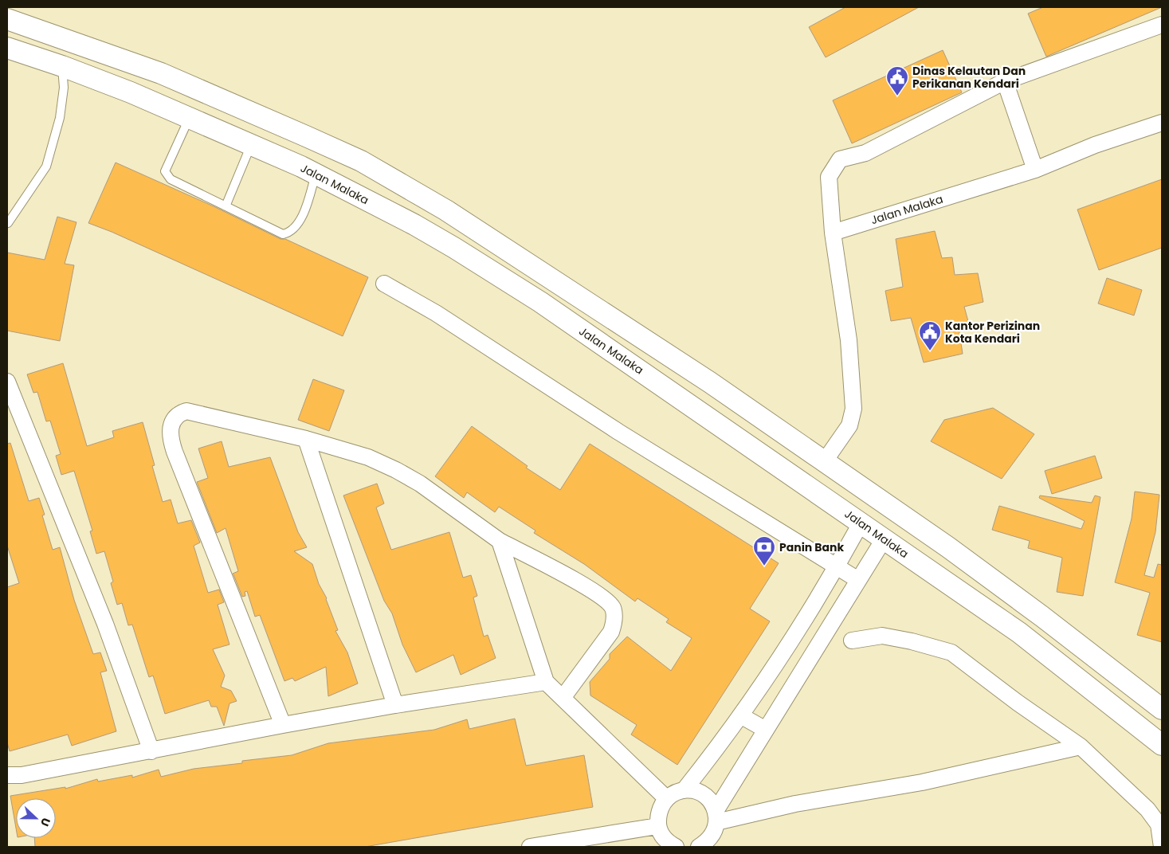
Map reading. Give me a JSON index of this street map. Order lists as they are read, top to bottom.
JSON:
{
  "streets": {
    "street": ["Jalan Malaka"]
  },
  "places": {
    "public building": ["Dinas Kelautan Dan Perikanan Kendari", "Kantor Perizinan Kota Kendari"],
    "bank": ["Panin Bank"]
  },
  "north": "right"
}
